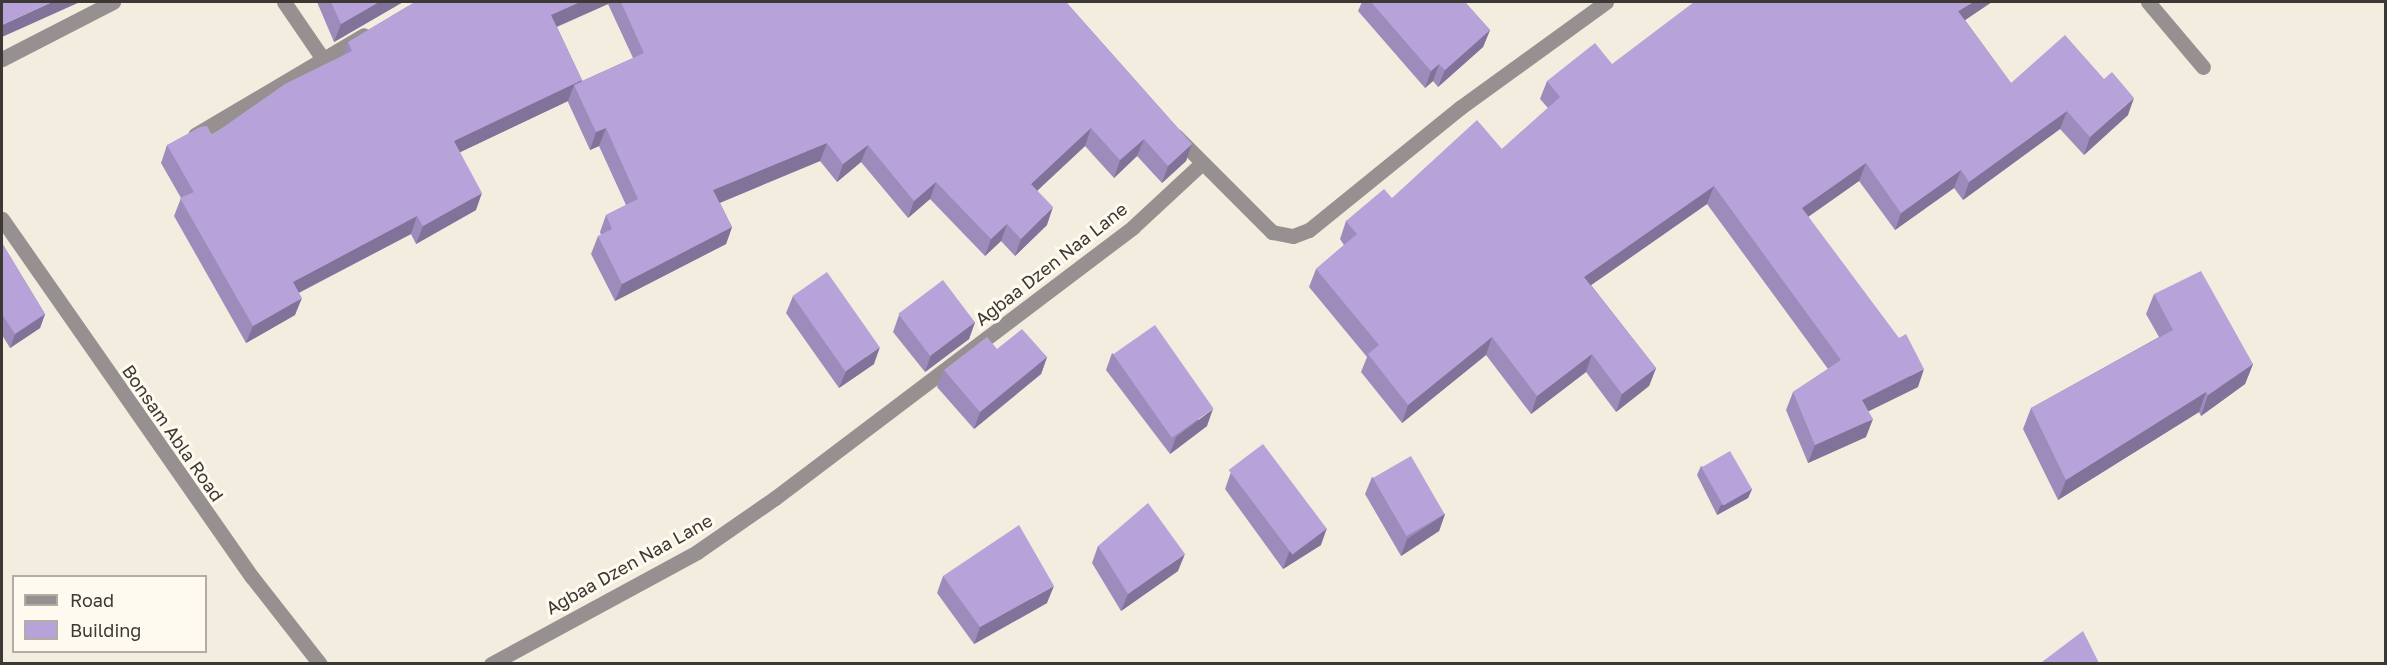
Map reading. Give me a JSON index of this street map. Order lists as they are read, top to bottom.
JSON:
{
  "streets": {
    "street": ["Agbaa Dzen Naa Lane", "Bonsam Abla Road"]
  },
  "legend": ["Road", "Building"]
}
